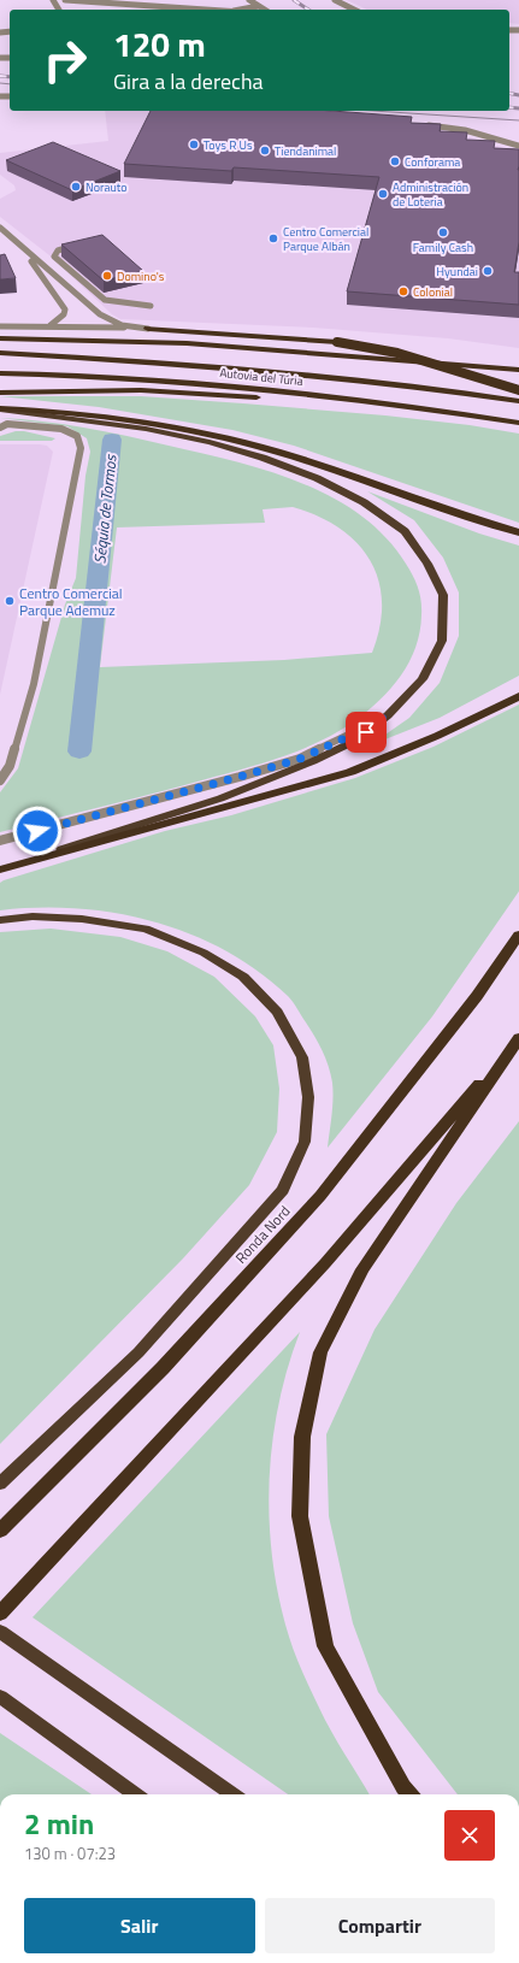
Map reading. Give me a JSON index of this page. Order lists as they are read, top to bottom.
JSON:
{
  "streets": {
    "highway": ["Autovia del Túria", "Ronda Nord"]
  },
  "water": ["Séquia de Tormos"],
  "places": [
    "Toys R Us",
    "Tiendanimal",
    "Conforama",
    "Norauto",
    "Administración de Loteria",
    "Family Cash",
    "Centro Comercial Parque Albán",
    "Hyundai",
    "Domino's",
    "Colonial",
    "Centro Comercial Parque Ademuz"
  ],
  "page": {
    "turn": ["120 m", "Gira a la derecha"],
    "heading": ["2 min", "130 m · 07:23"],
    "buttons": ["Salir", "Compartir"]
  }
}
